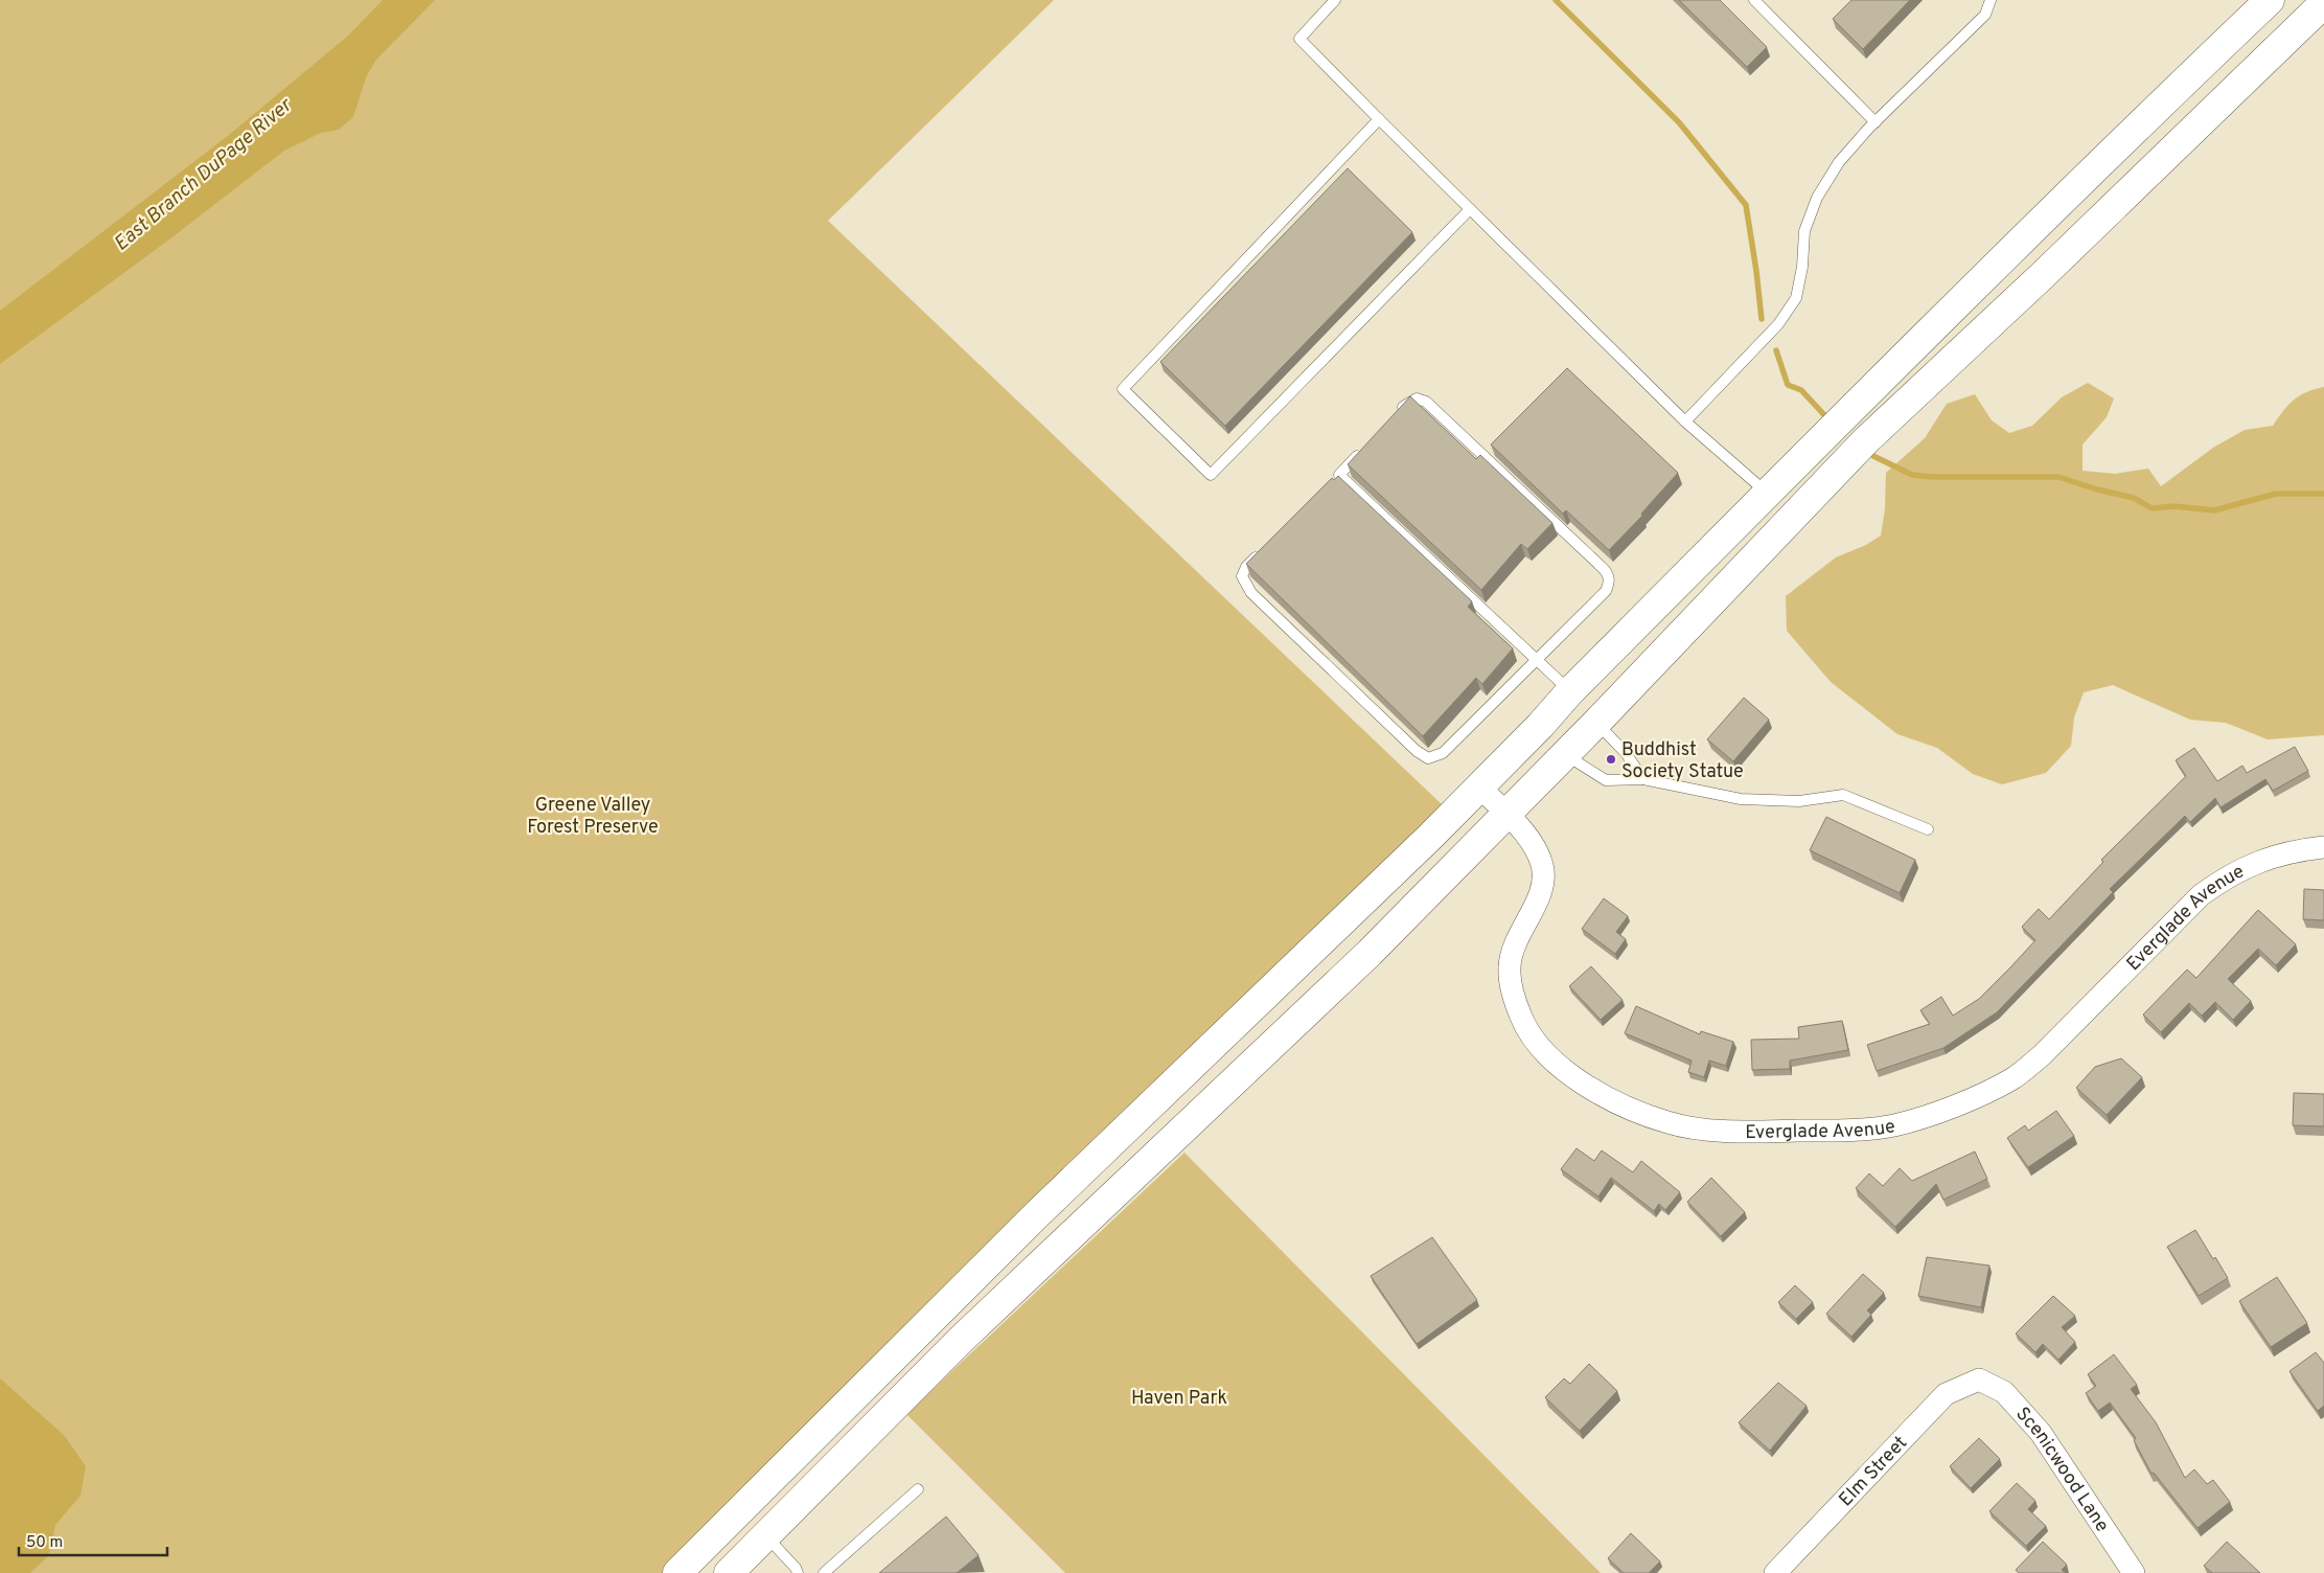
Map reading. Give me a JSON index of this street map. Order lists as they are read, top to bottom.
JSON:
{
  "streets": {
    "street": ["Everglade Avenue", "Scenicwood Lane", "Elm Street"]
  },
  "crossings": [
    ["Scenicwood Lane", "Elm Street"]
  ],
  "water": ["East Branch DuPage River"],
  "parks": ["Greene Valley Forest Preserve", "Haven Park"],
  "places": ["Buddhist Society Statue"],
  "scale_bar": "50 m"
}
